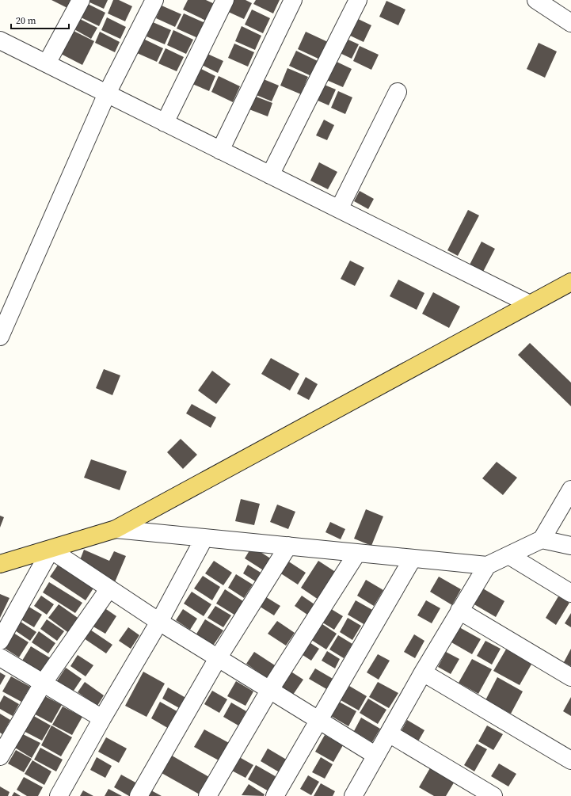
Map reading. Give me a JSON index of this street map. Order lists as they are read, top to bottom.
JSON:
{
  "scale_bar": "20 m"
}
